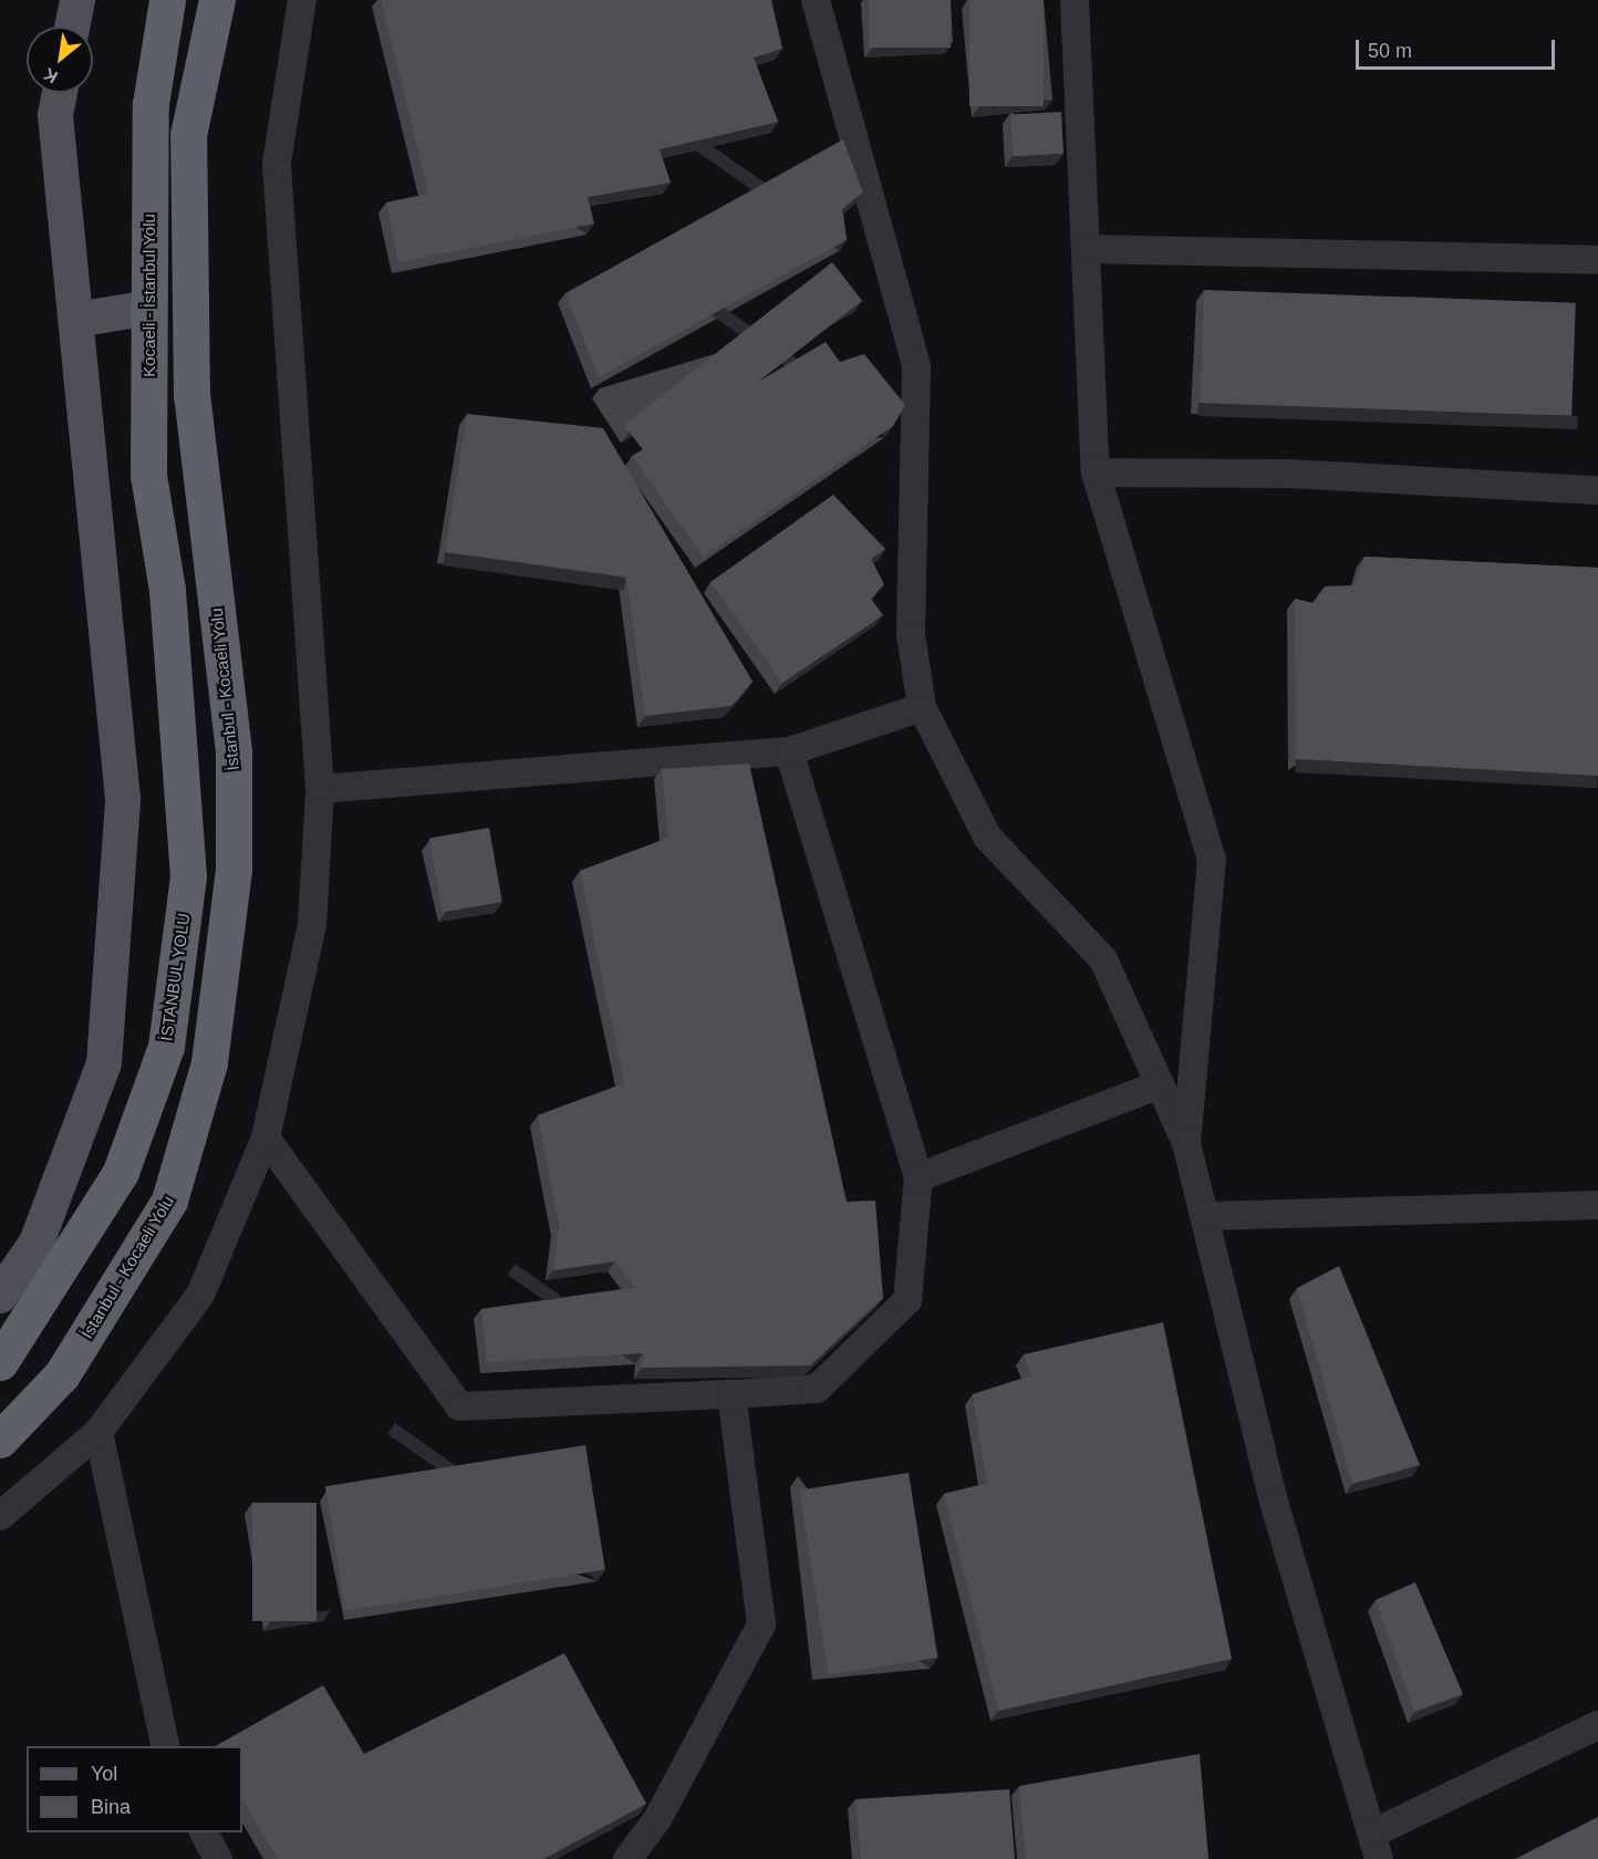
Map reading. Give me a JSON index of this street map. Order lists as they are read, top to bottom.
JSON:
{
  "streets": {
    "highway": ["Kocaeli - İstanbul Yolu", "İstanbul - Kocaeli Yolu", "İSTANBUL YOLU"]
  },
  "crossings": [
    ["Kocaeli - İstanbul Yolu", "İSTANBUL YOLU"]
  ],
  "legend": ["Yol", "Bina"],
  "scale_bar": "50 m",
  "north": "bottom left"
}
